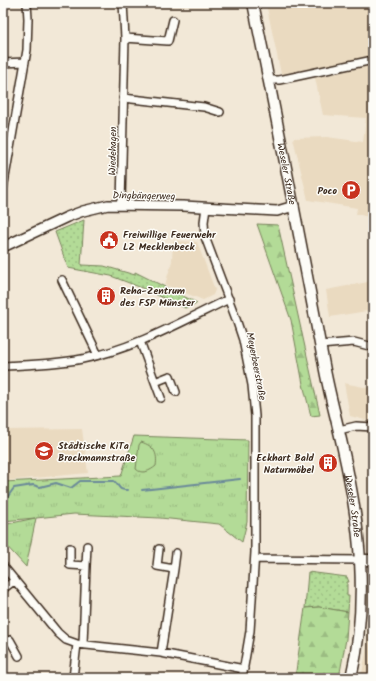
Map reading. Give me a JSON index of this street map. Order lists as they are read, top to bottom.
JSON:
{
  "streets": {
    "main road": ["Weseler Straße"],
    "street": ["Wiedehagen", "Dingbängerweg", "Meyerbeerstraße"]
  },
  "crossings": [
    ["Wiedehagen", "Dingbängerweg"],
    ["Weseler Straße", "Dingbängerweg"],
    ["Dingbängerweg", "Meyerbeerstraße"]
  ],
  "places": {
    "parking": ["Poco"],
    "public building": ["Freiwillige Feuerwehr LZ Mecklenbeck"],
    "building": ["Reha-Zentrum des FSP Münster", "Eckhart Bald Naturmöbel"],
    "school or university": ["Städtische KiTa Brockmannstraße"]
  }
}
